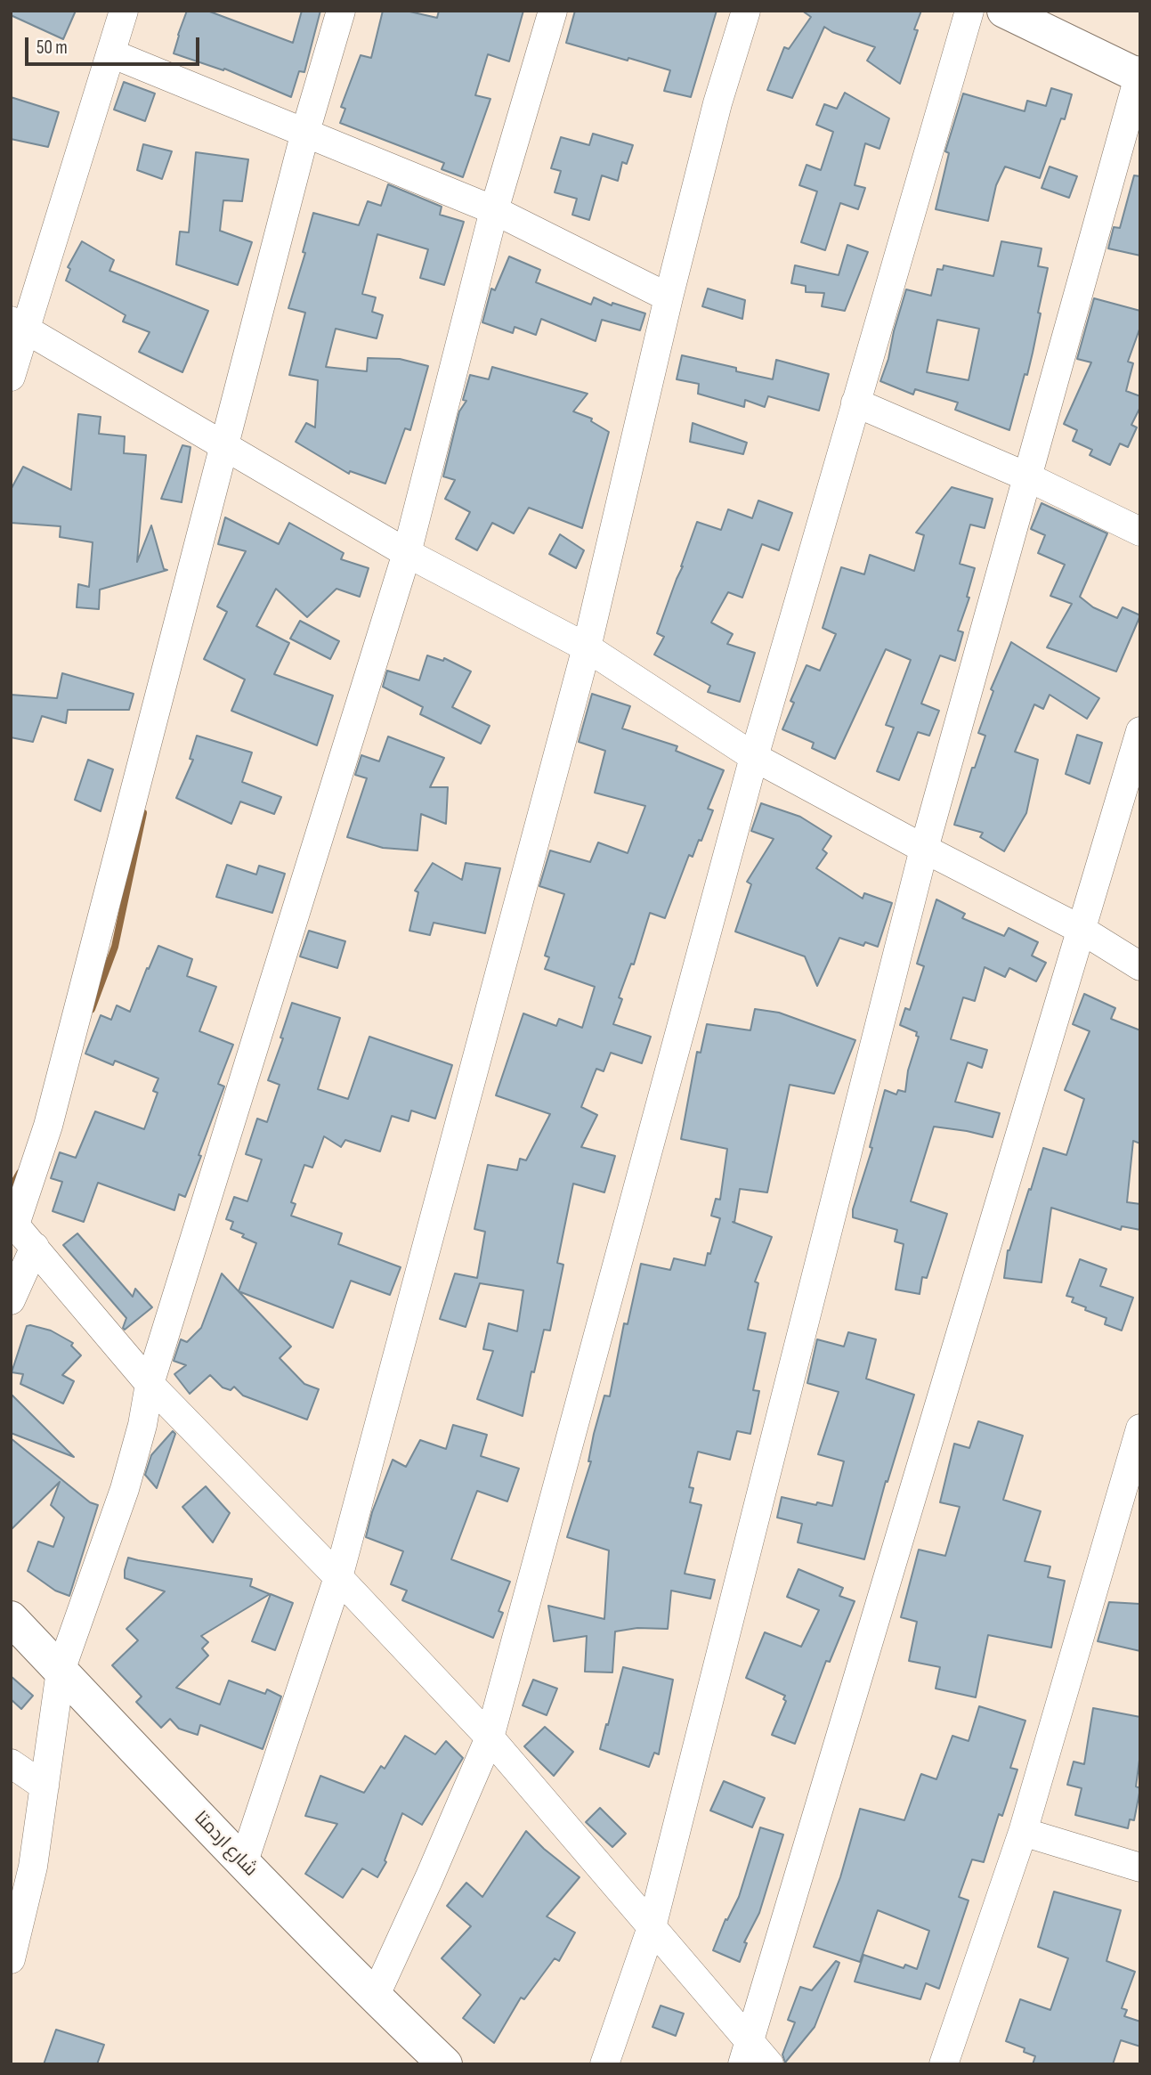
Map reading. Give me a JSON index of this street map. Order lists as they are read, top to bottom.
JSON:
{
  "streets": {
    "main road": ["شارع اردمتا"]
  },
  "scale_bar": "50 m"
}
